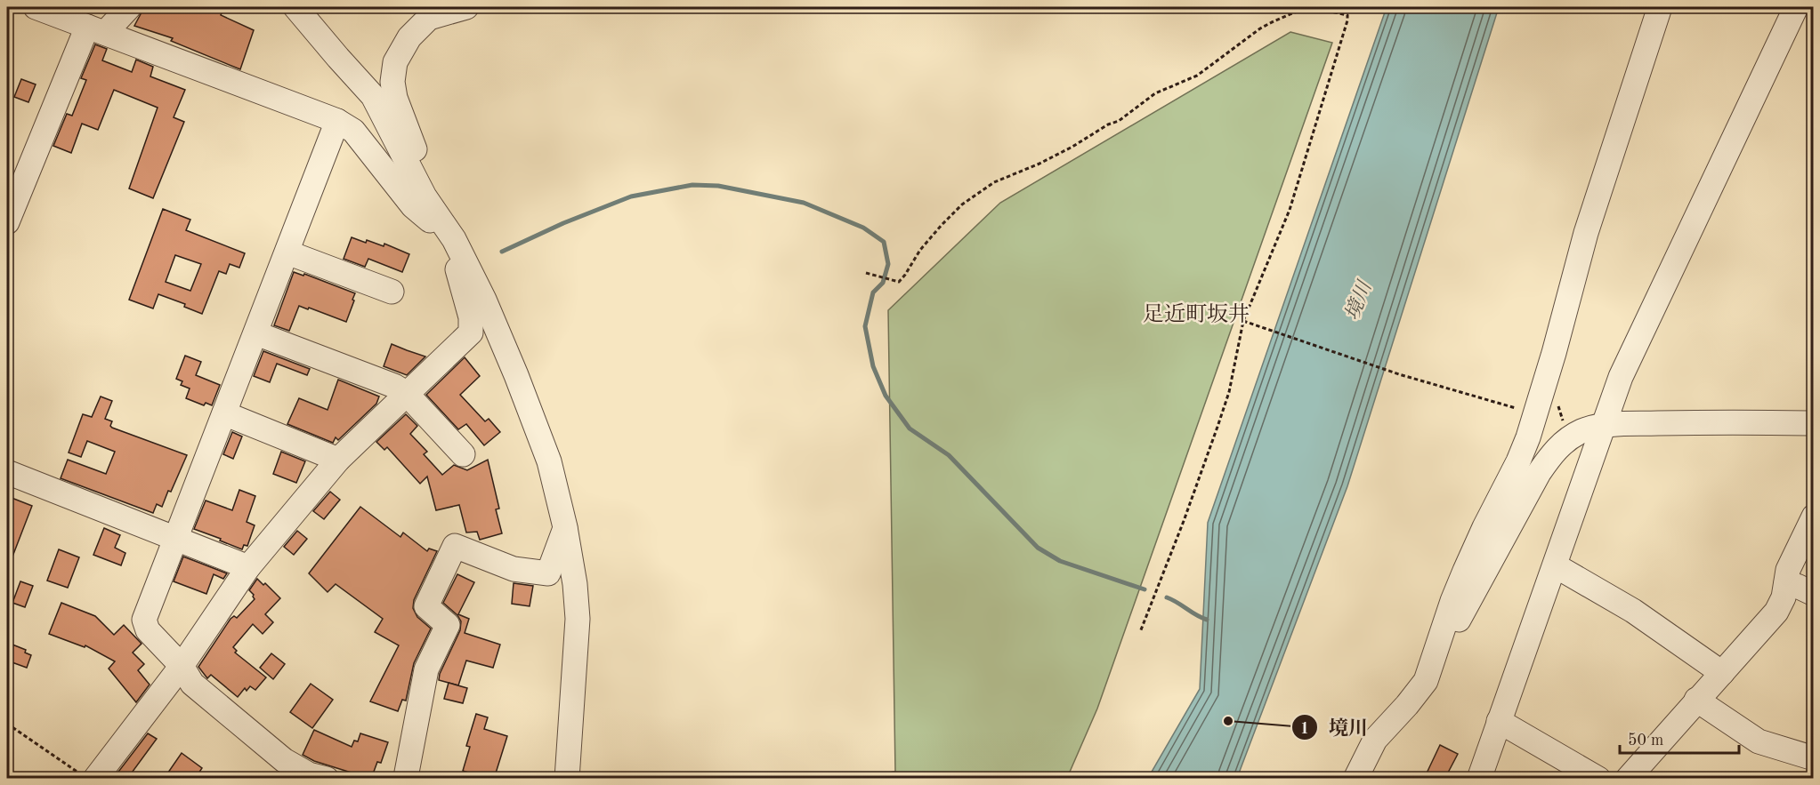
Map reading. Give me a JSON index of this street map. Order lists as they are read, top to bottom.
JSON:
{
  "districts": ["足近町坂井"],
  "water": ["境川"],
  "places": ["境川"],
  "scale_bar": "50 m"
}
